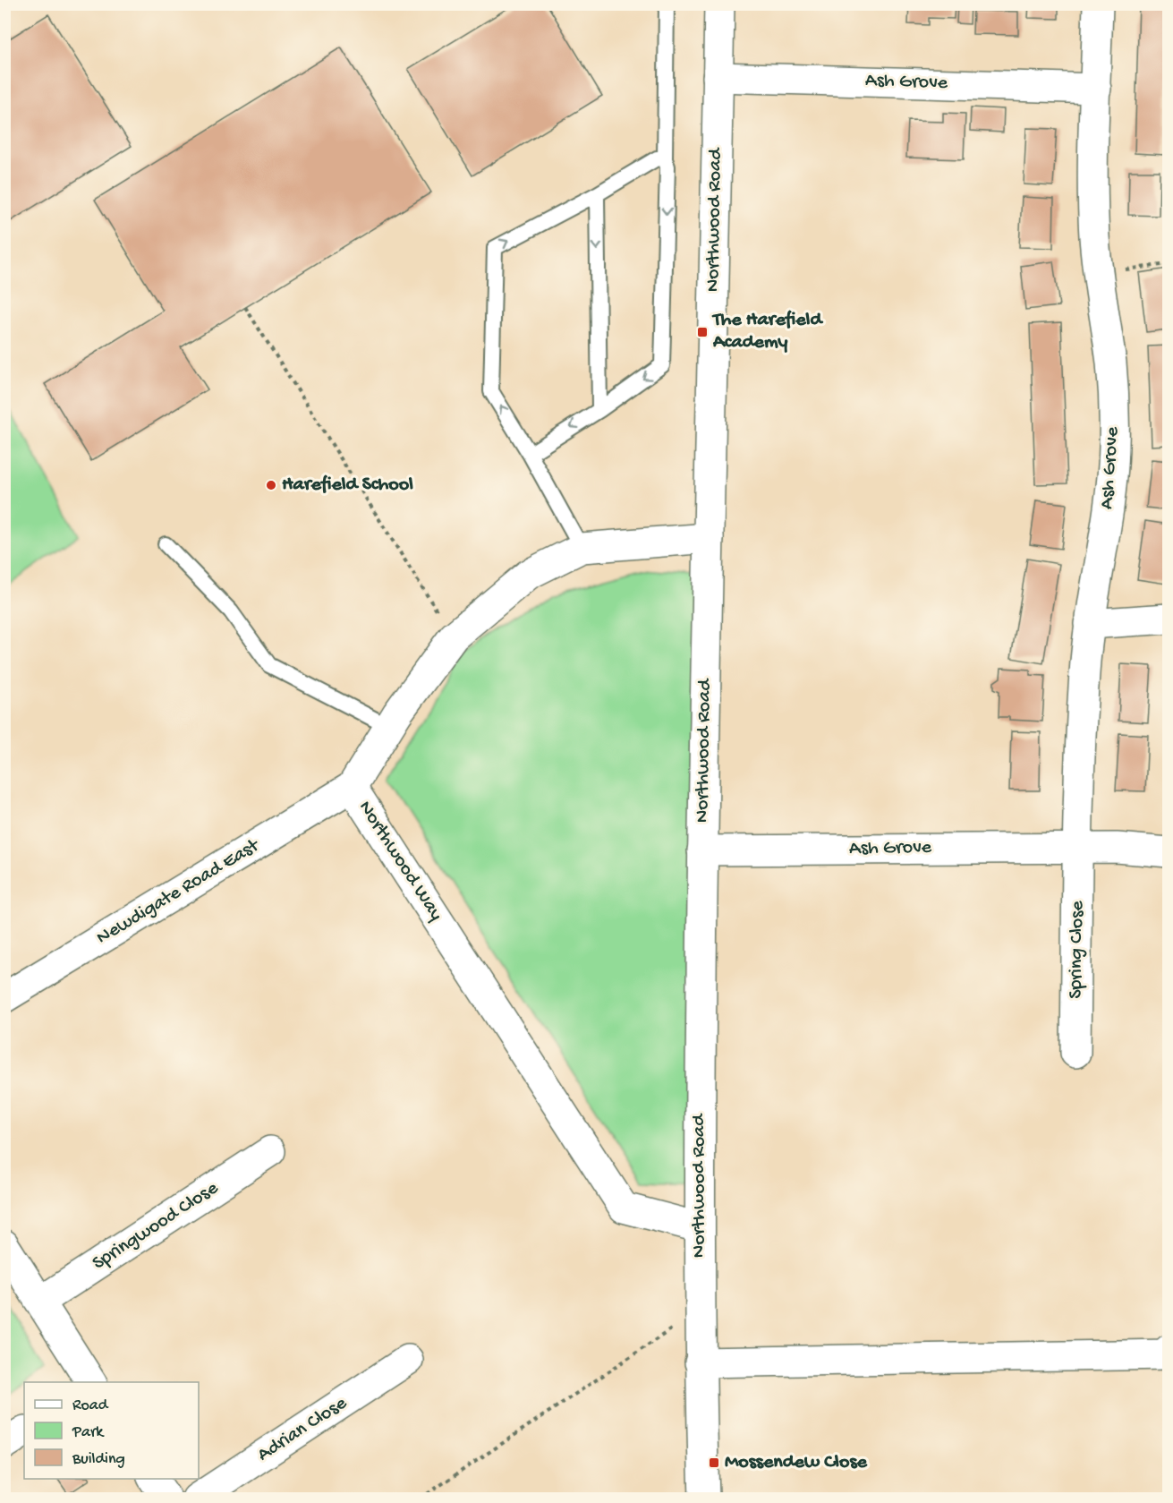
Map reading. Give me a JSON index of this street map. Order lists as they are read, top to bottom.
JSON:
{
  "streets": {
    "street": [
      "Ash Grove",
      "Northwood Road",
      "Northwood Way",
      "Newdigate Road East",
      "Spring Close",
      "Springwood Close",
      "Adrian Close"
    ]
  },
  "crossings": [
    ["Ash Grove", "Northwood Road"],
    ["Ash Grove", "Spring Close"],
    ["Northwood Road", "Northwood Way"],
    ["Northwood Way", "Newdigate Road East"]
  ],
  "places": {
    "transit": ["The Harefield Academy", "Mossendew Close"],
    "other": ["Harefield School"]
  },
  "legend": ["Road", "Park", "Building"]
}
